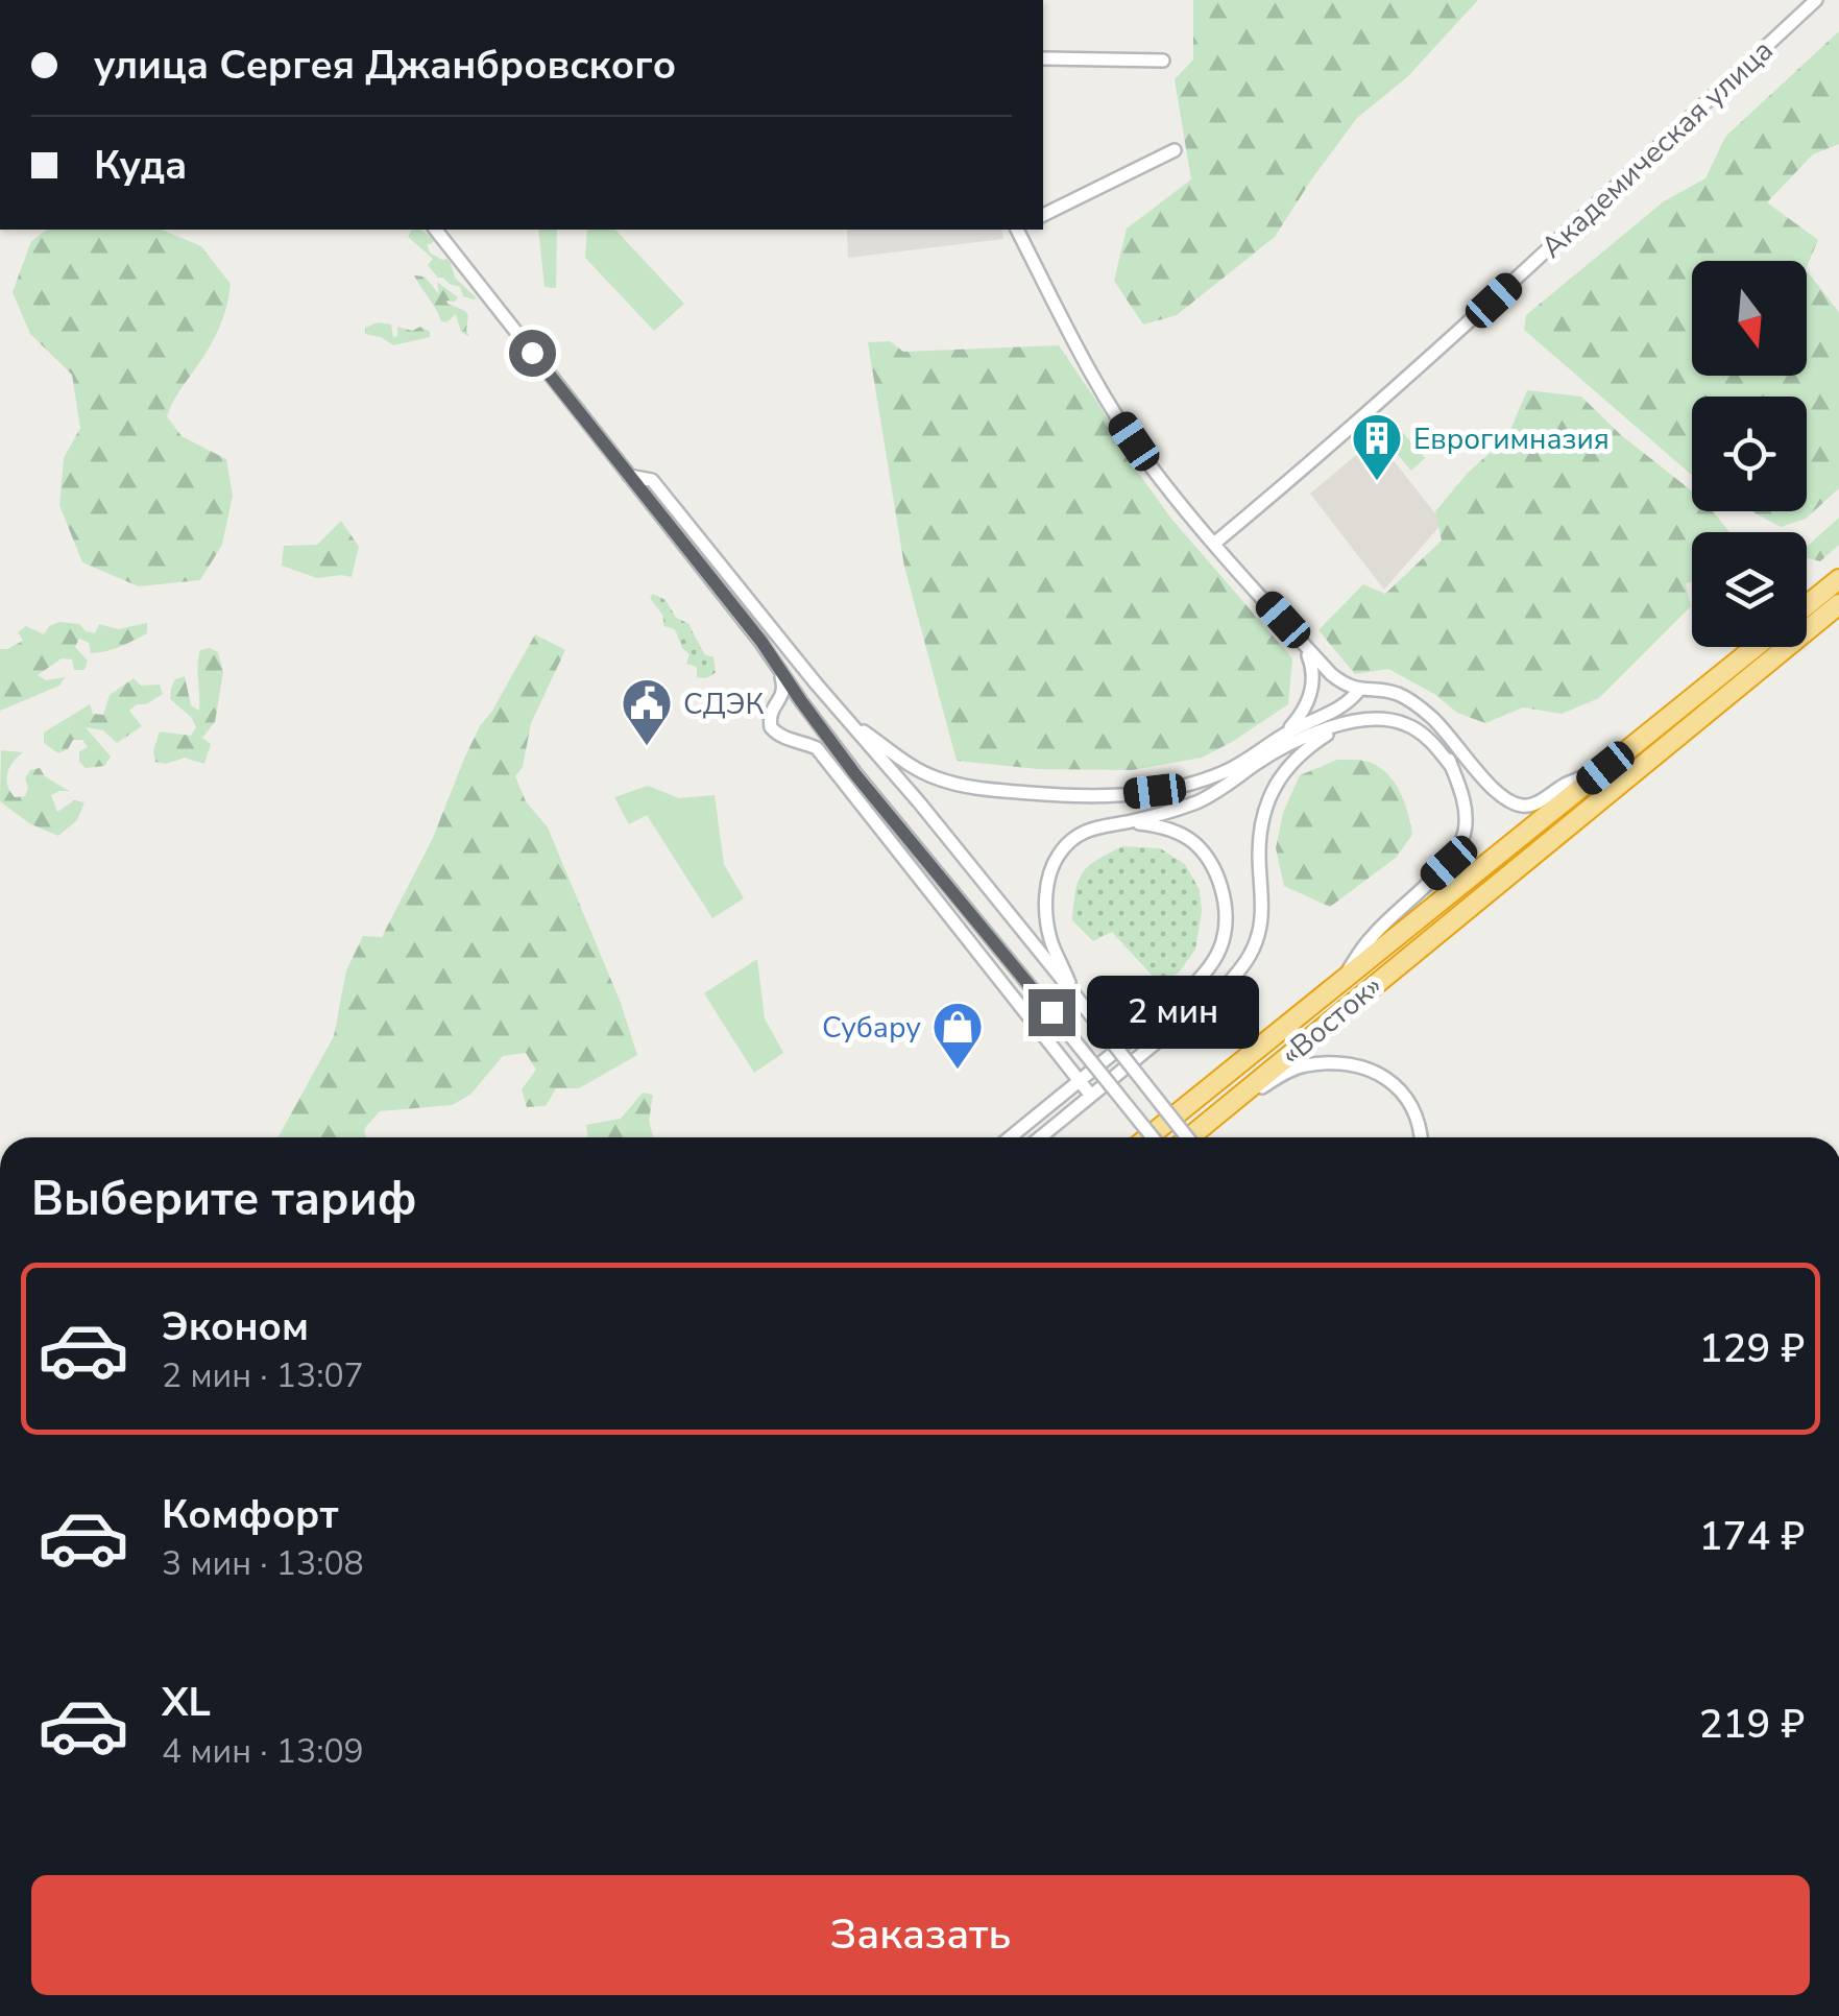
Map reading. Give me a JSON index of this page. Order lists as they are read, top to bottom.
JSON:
{
  "streets": {
    "highway": ["«Восток»"],
    "street": ["Академическая улица"]
  },
  "places": {
    "building": ["Еврогимназия"],
    "public building": ["СДЭК"],
    "shop": ["Субару"]
  },
  "north": "bottom",
  "page": {
    "banner": ["улица Сергея Джанбровского", "Куда"],
    "bubble": "2 мин",
    "heading": "Выберите тариф",
    "list": [
      {
        "name": "Эконом",
        "note": "2 мин · 13:07",
        "value": "129 ₽"
      },
      {
        "name": "Комфорт",
        "note": "3 мин · 13:08",
        "value": "174 ₽"
      },
      {
        "name": "XL",
        "note": "4 мин · 13:09",
        "value": "219 ₽"
      }
    ],
    "buttons": "Заказать"
  }
}
